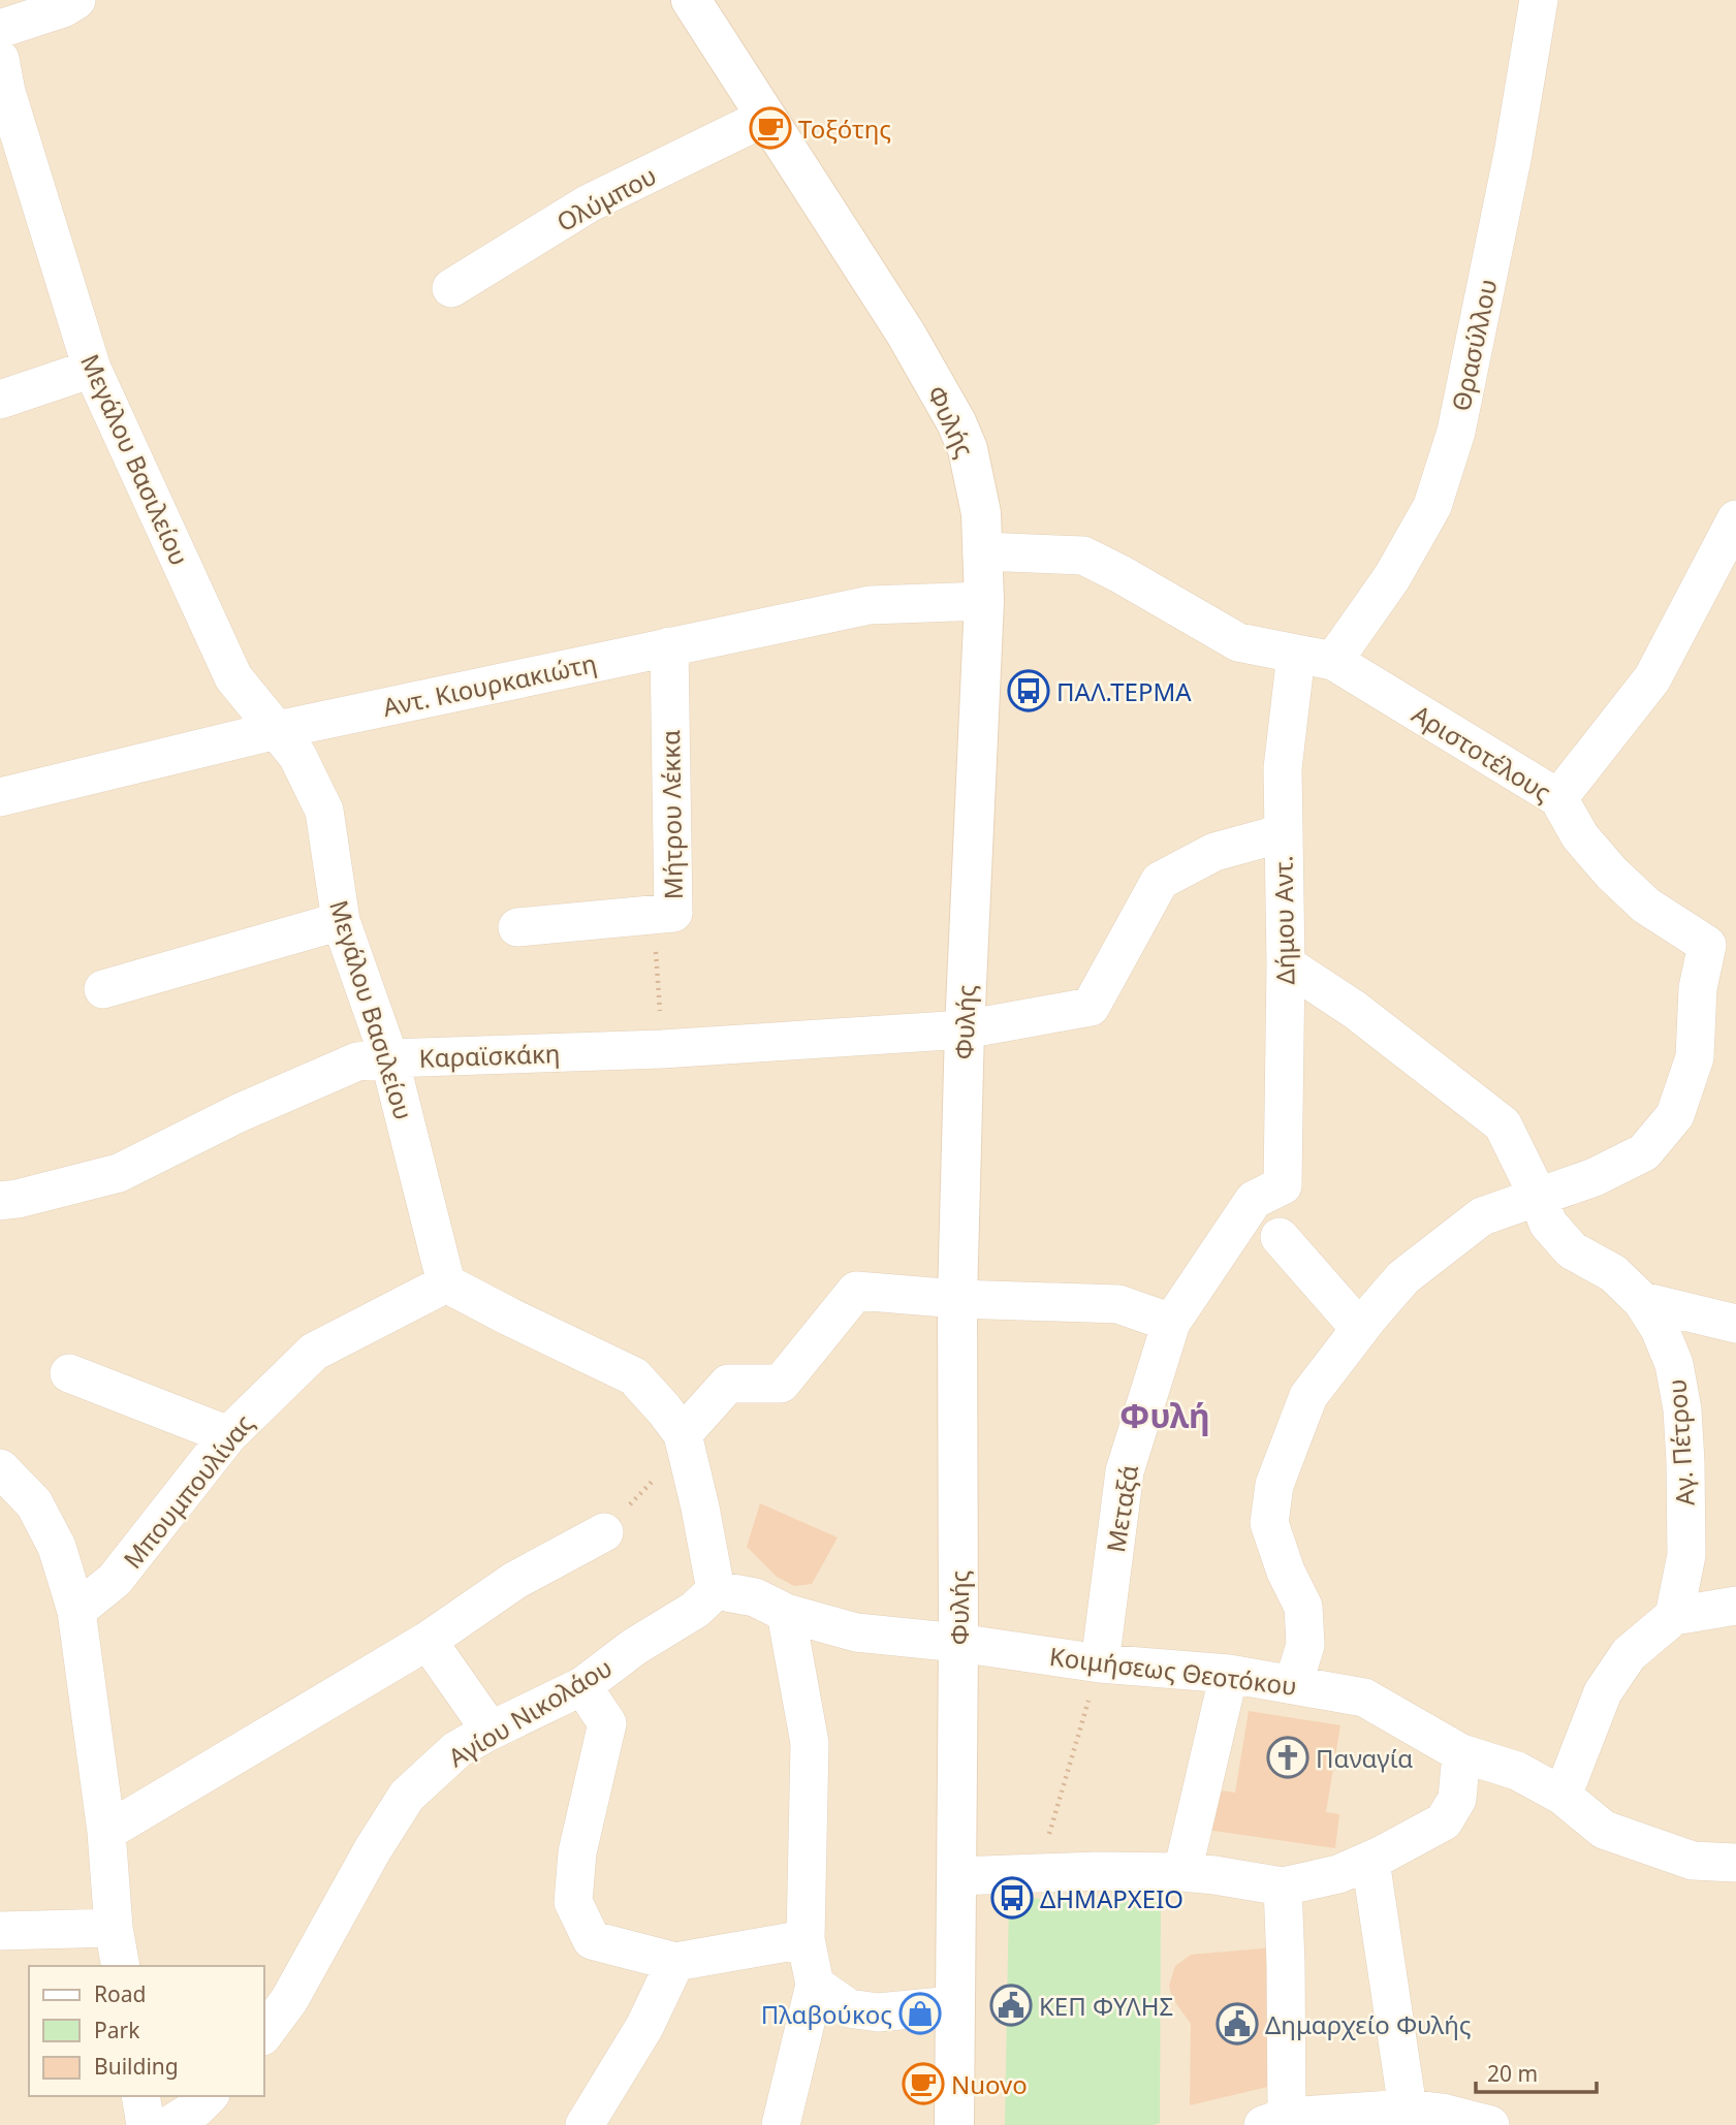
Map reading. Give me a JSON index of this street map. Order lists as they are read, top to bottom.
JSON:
{
  "streets": {
    "main road": ["Φυλής"],
    "street": [
      "Ολύμπου",
      "Θρασύλλου",
      "Μεγάλου Βασιλείου",
      "Αντ. Κιουρκακιώτη",
      "Αριστοτέλους",
      "Μήτρου Λέκκα",
      "Δήμου Αντ.",
      "Καραϊσκάκη",
      "Αγ. Πέτρου",
      "Μπουμπουλίνας",
      "Μεταξά",
      "Κοιμήσεως Θεοτόκου",
      "Αγίου Νικολάου"
    ]
  },
  "crossings": [
    ["Ολύμπου", "Φυλής"],
    ["Θρασύλλου", "Αριστοτέλους"],
    ["Φυλής", "Αντ. Κιουρκακιώτη"],
    ["Φυλής", "Αριστοτέλους"],
    ["Φυλής", "Καραϊσκάκη"],
    ["Φυλής", "Κοιμήσεως Θεοτόκου"],
    ["Μεγάλου Βασιλείου", "Αντ. Κιουρκακιώτη"],
    ["Μεγάλου Βασιλείου", "Καραϊσκάκη"],
    ["Μεγάλου Βασιλείου", "Μπουμπουλίνας"],
    ["Αντ. Κιουρκακιώτη", "Μήτρου Λέκκα"],
    ["Αριστοτέλους", "Δήμου Αντ."],
    ["Αριστοτέλους", "Αγ. Πέτρου"],
    ["Αριστοτέλους", "Κοιμήσεως Θεοτόκου"],
    ["Δήμου Αντ.", "Καραϊσκάκη"],
    ["Δήμου Αντ.", "Αγ. Πέτρου"],
    ["Δήμου Αντ.", "Μεταξά"],
    ["Μεταξά", "Κοιμήσεως Θεοτόκου"]
  ],
  "districts": ["Φυλή"],
  "places": {
    "cafe": ["Τοξότης", "Nuovo"],
    "bus stop": ["ΠΑΛ.ΤΕΡΜΑ", "ΔΗΜΑΡΧΕΙΟ"],
    "church": ["Παναγία"],
    "public building": ["ΚΕΠ ΦΥΛΗΣ", "Δημαρχείο Φυλής"],
    "shop": ["Πλαβούκος"]
  },
  "legend": ["Road", "Park", "Building"],
  "scale_bar": "20 m"
}
